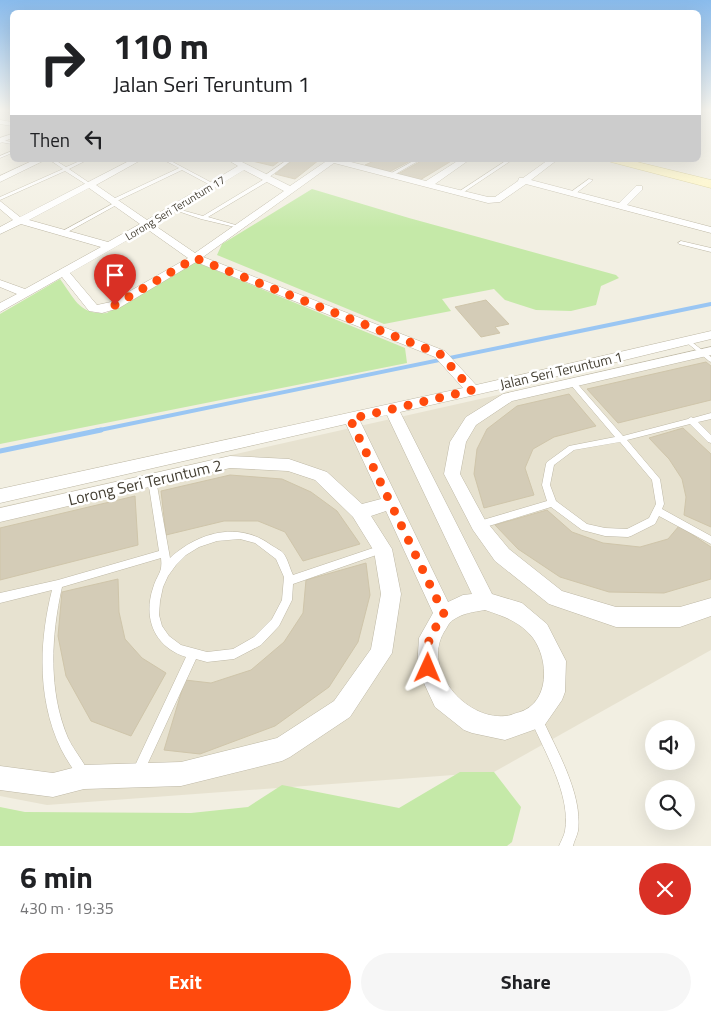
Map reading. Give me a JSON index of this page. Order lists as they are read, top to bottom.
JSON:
{
  "streets": {
    "street": ["Lorong Seri Teruntum 17", "Jalan Seri Teruntum 1", "Lorong Seri Teruntum 2"]
  },
  "page": {
    "turn": ["110 m", "Jalan Seri Teruntum 1"],
    "then": "Then",
    "heading": ["6 min", "430 m · 19:35"],
    "buttons": ["Exit", "Share"]
  }
}
